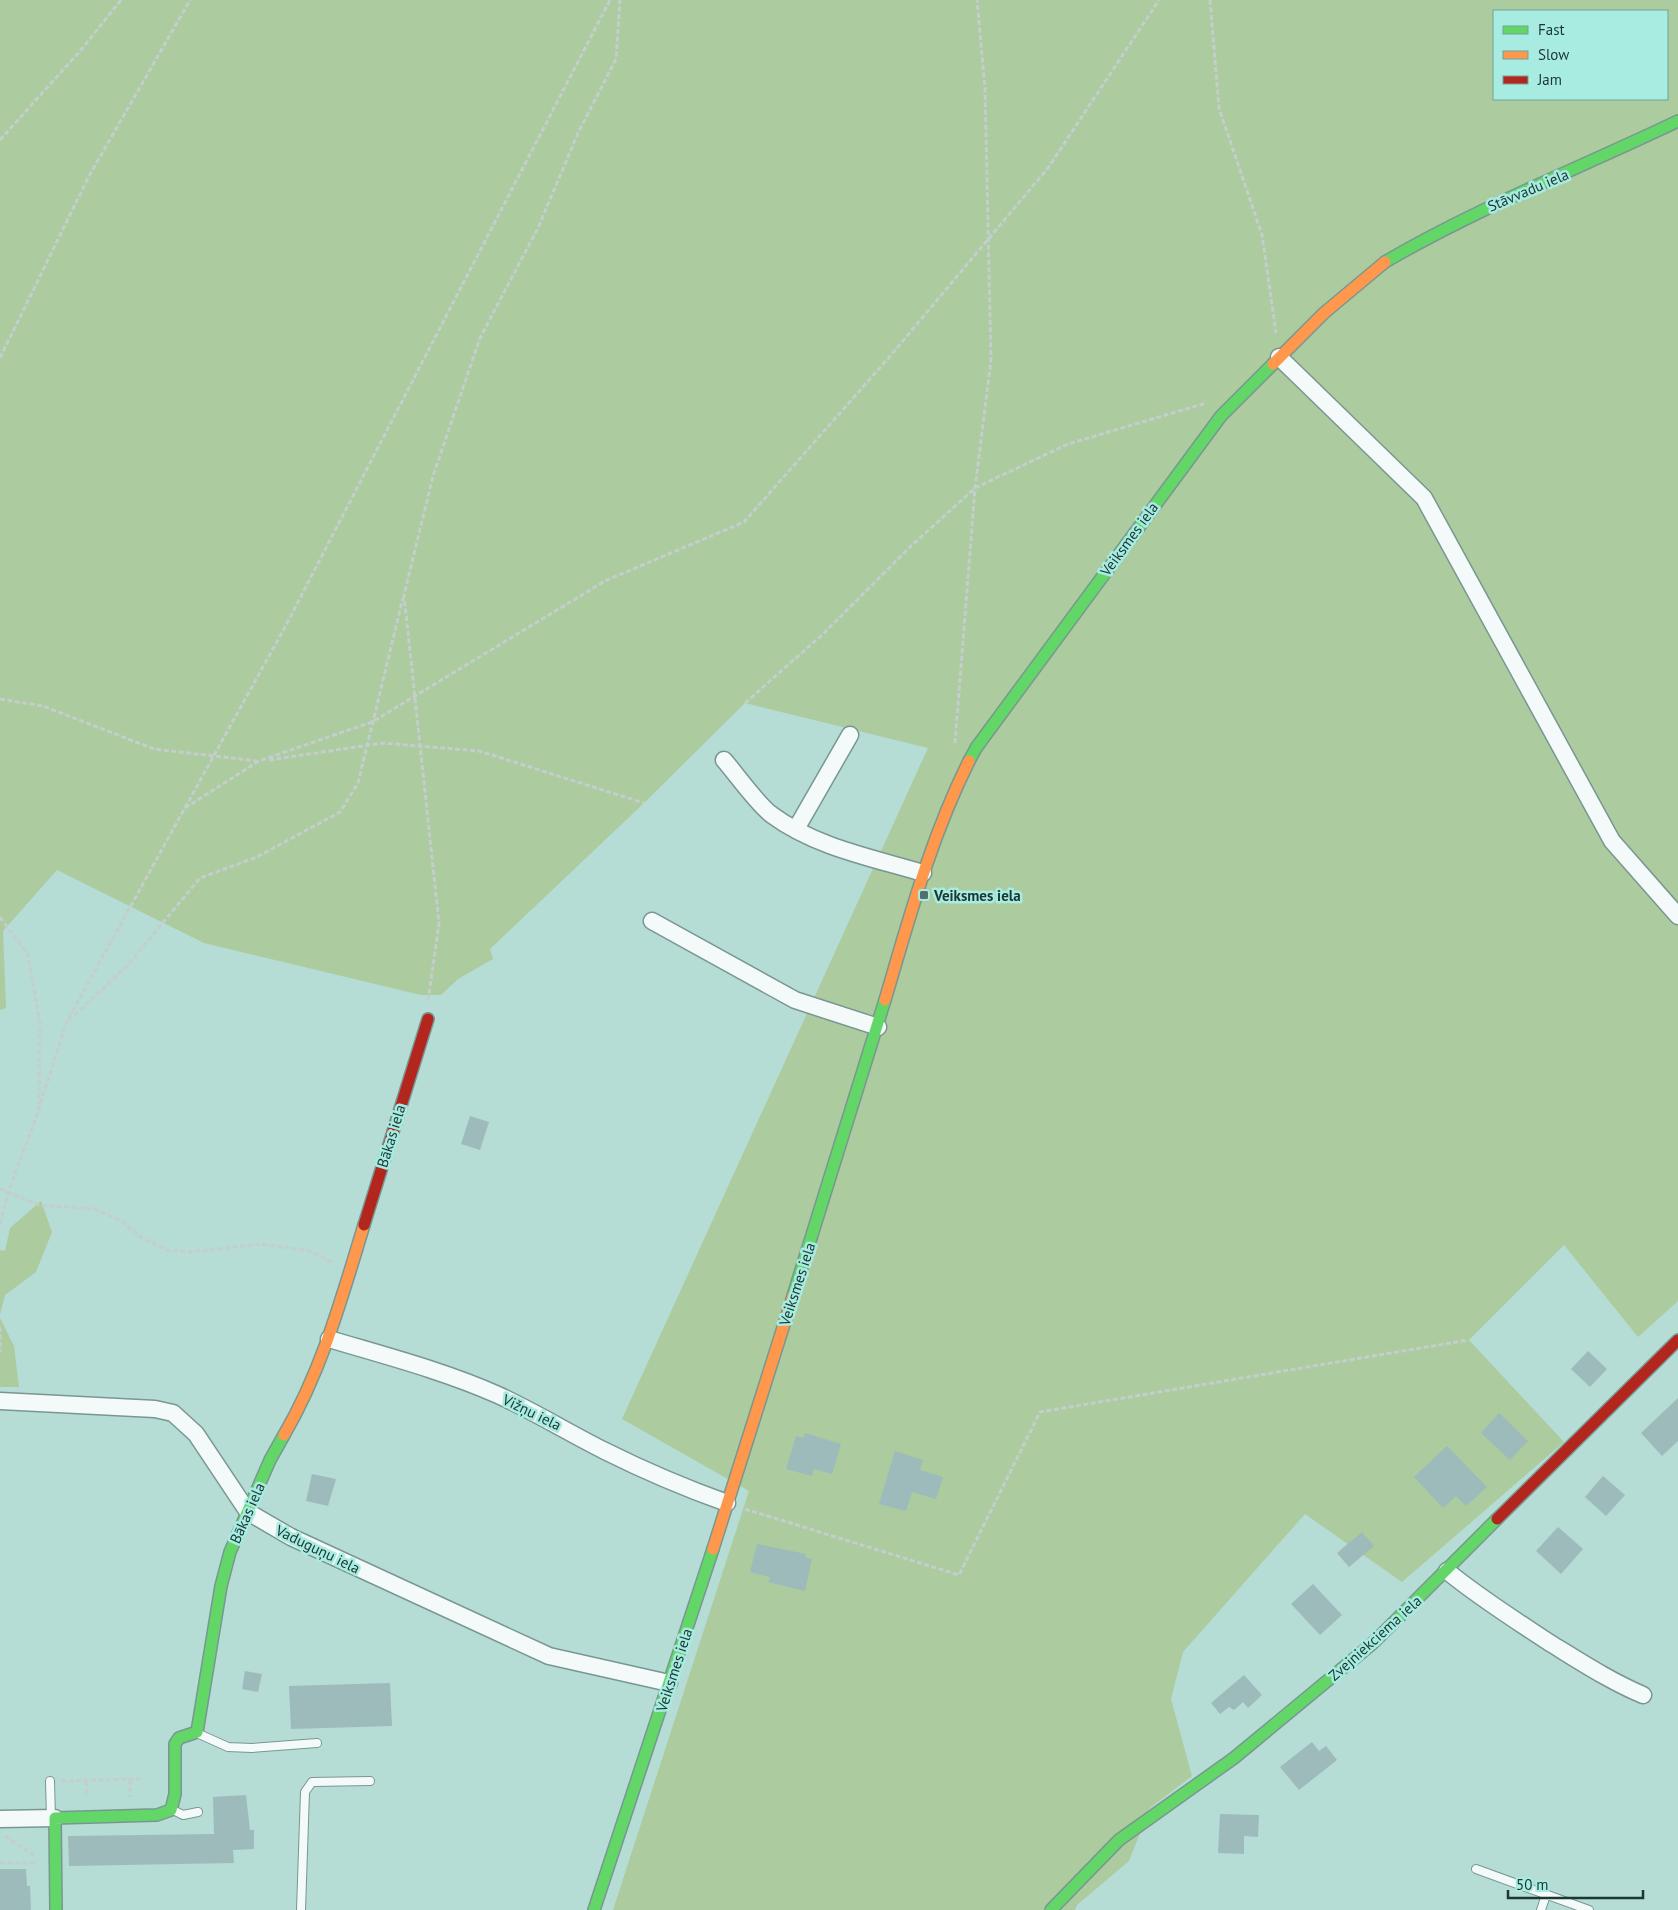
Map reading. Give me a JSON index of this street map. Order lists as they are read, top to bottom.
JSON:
{
  "streets": {
    "main road": [
      "Stāvvadu iela",
      "Veiksmes iela",
      "Bākas iela",
      "Zvejniekciema iela"
    ],
    "street": ["Vižņu iela", "Vaduguņu iela"]
  },
  "crossings": [
    ["Stāvvadu iela", "Veiksmes iela"],
    ["Veiksmes iela", "Vižņu iela"],
    ["Veiksmes iela", "Vaduguņu iela"],
    ["Bākas iela", "Vižņu iela"],
    ["Bākas iela", "Vaduguņu iela"]
  ],
  "places": {
    "transit": ["Veiksmes iela"]
  },
  "legend": ["Fast", "Slow", "Jam"],
  "scale_bar": "50 m"
}
